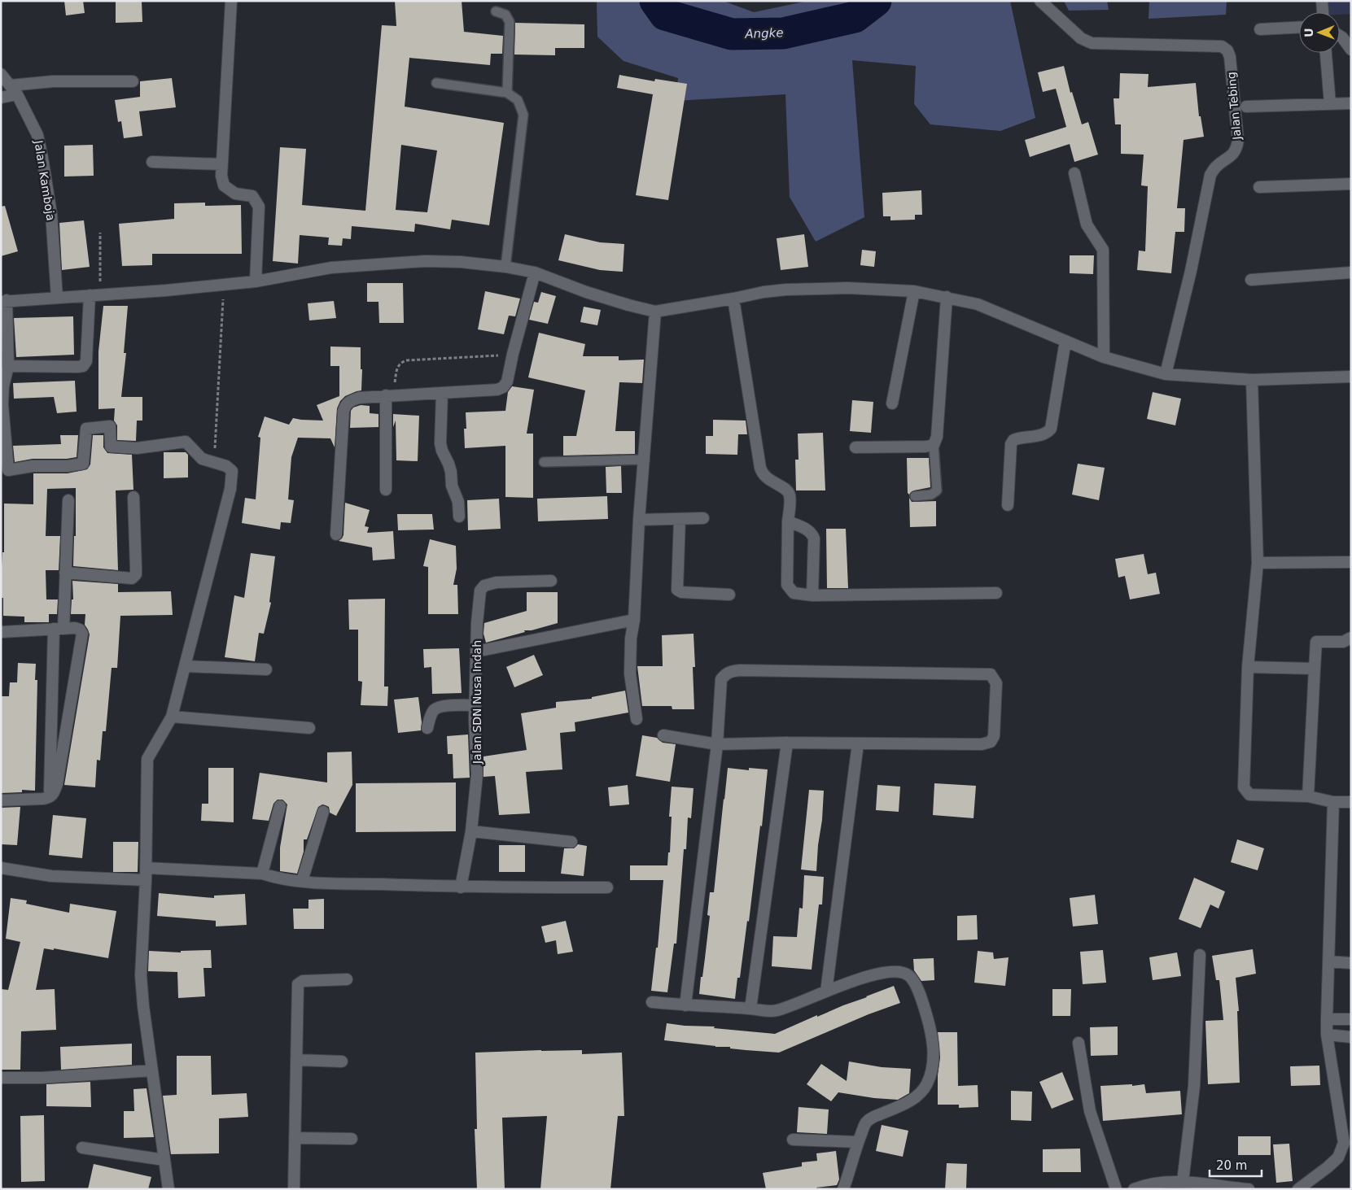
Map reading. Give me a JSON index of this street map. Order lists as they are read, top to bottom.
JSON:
{
  "streets": {
    "street": ["Jalan Tebing", "Jalan Kamboja", "Jalan SDN Nusa Indah"]
  },
  "water": ["Angke"],
  "scale_bar": "20 m",
  "north": "left"
}
